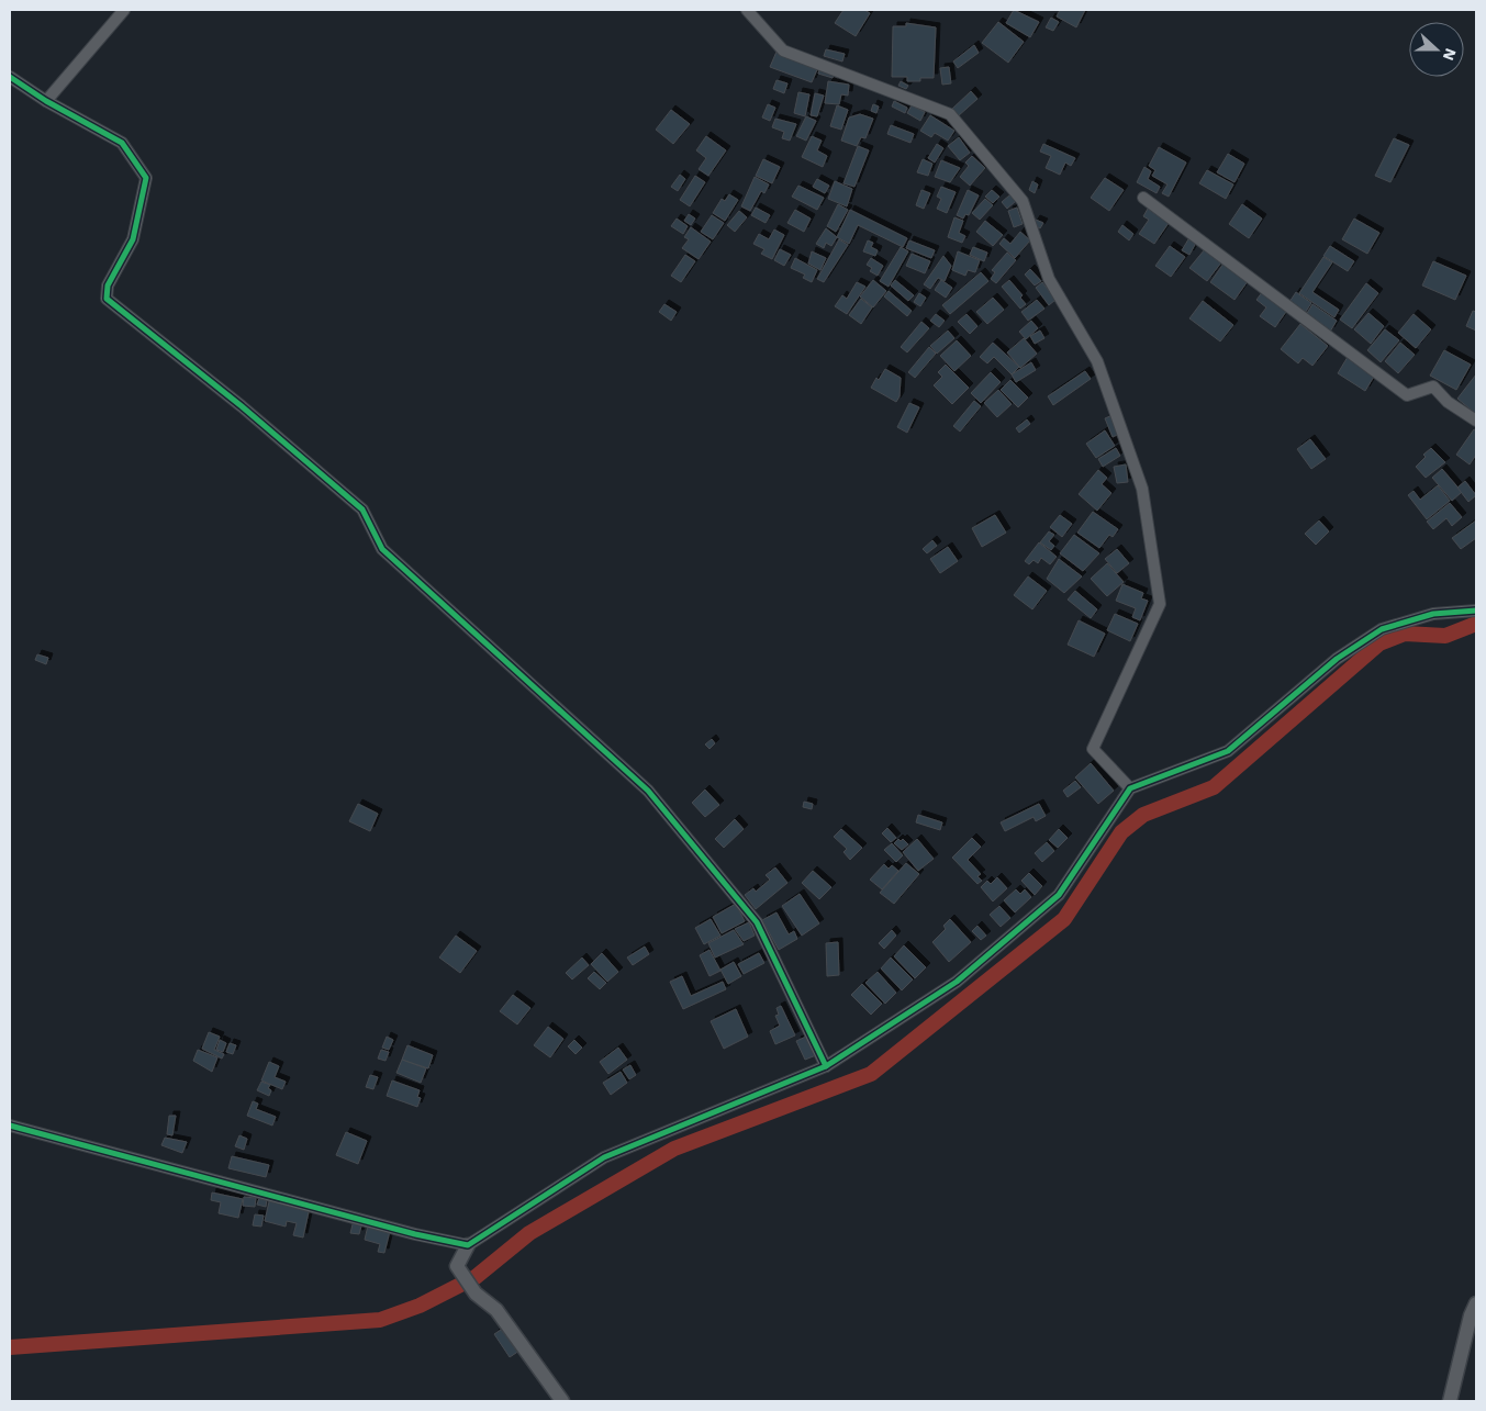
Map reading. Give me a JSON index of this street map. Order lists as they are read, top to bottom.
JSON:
{
  "north": "right"
}
